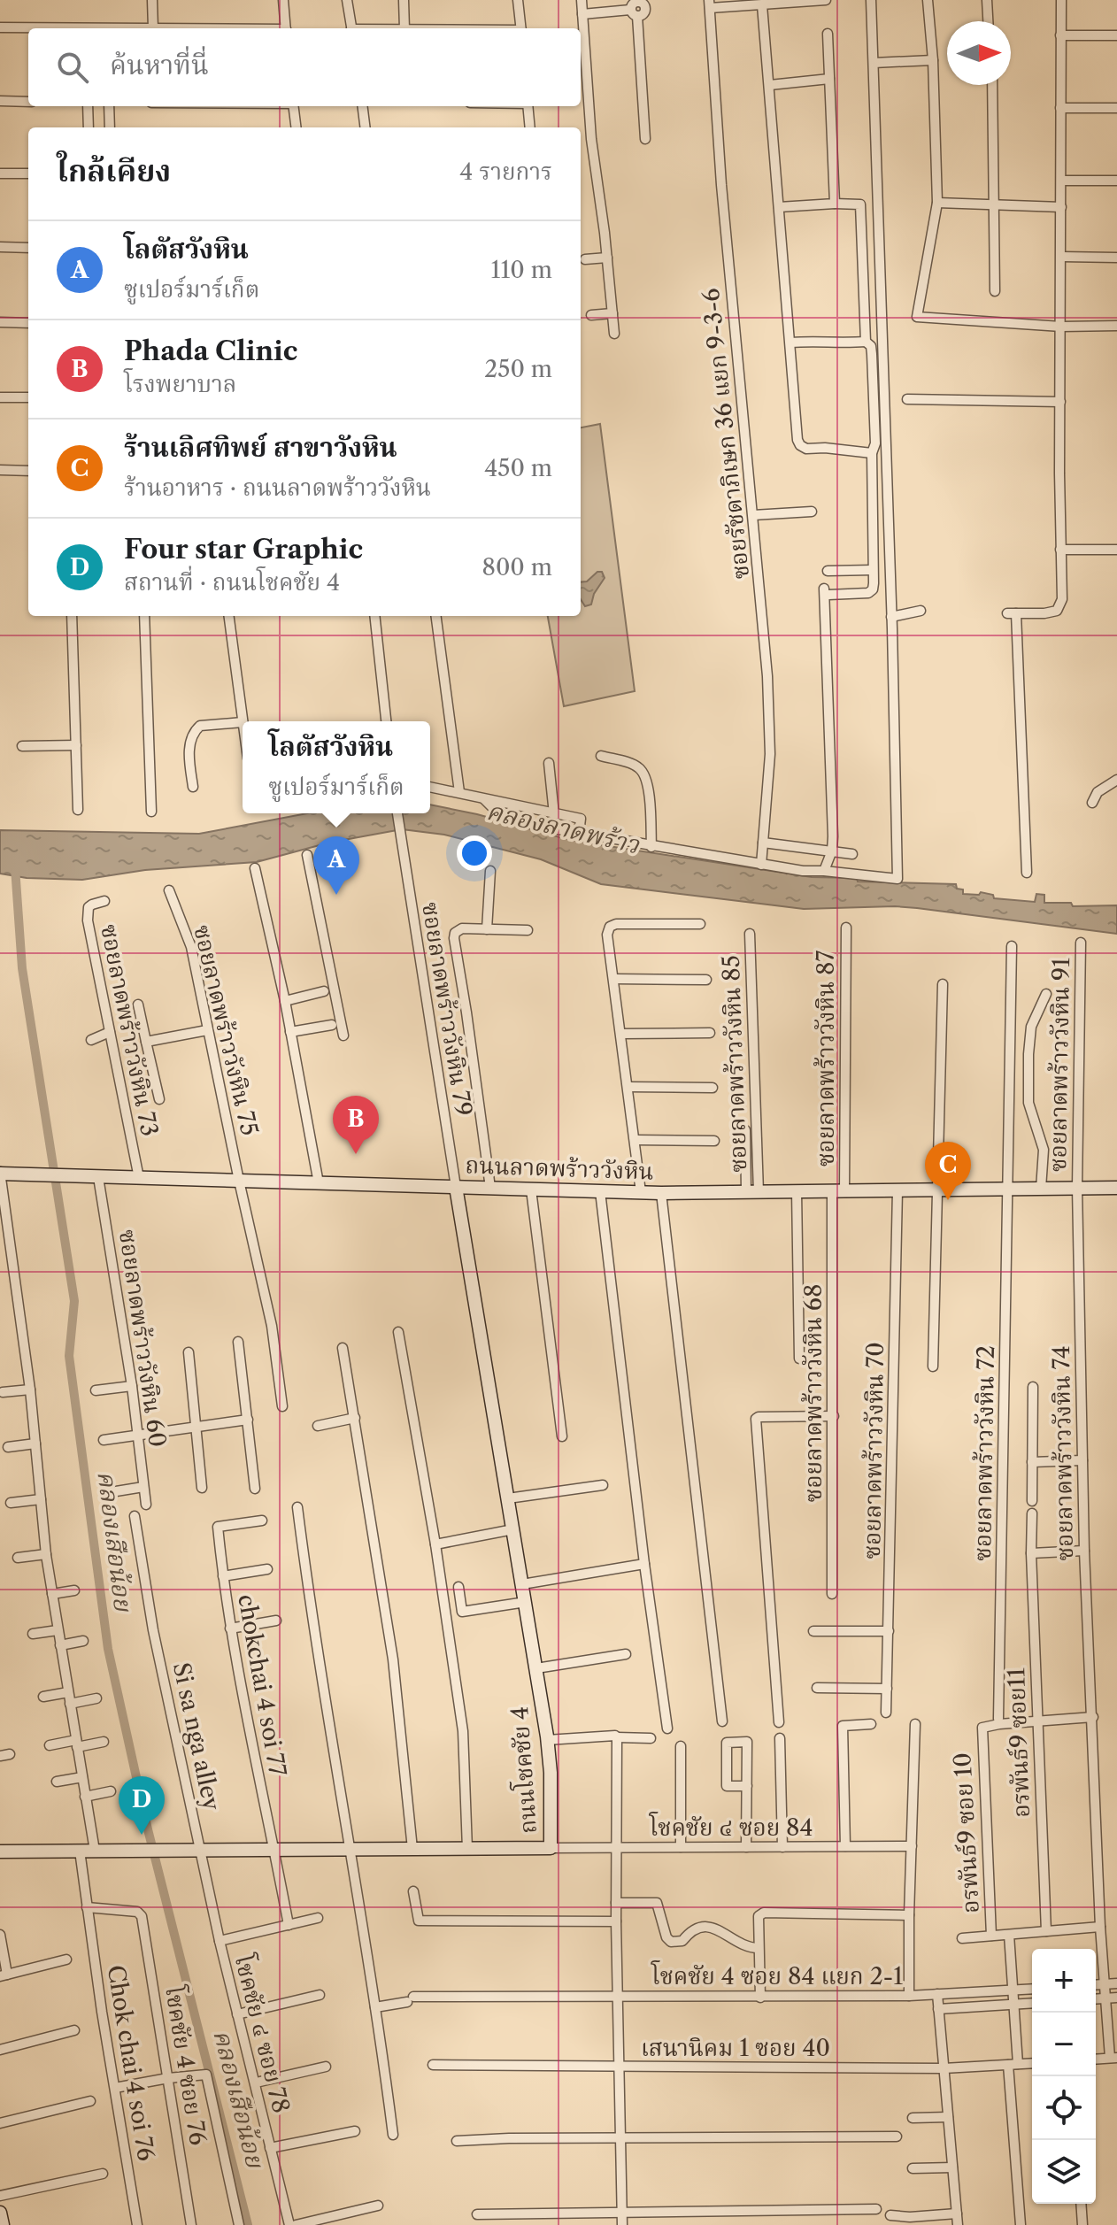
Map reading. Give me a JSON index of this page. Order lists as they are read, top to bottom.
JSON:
{
  "streets": {
    "street": [
      "ซอยรัชดาภิเษก 36 แยก 9-3-6",
      "ซอยลาดพร้าววังหิน 79",
      "ซอยลาดพร้าววังหิน 73",
      "ซอยลาดพร้าววังหิน 75",
      "ซอยลาดพร้าววังหิน 87",
      "ซอยลาดพร้าววังหิน 85",
      "ซอยลาดพร้าววังหิน 91",
      "ถนนลาดพร้าววังหิน",
      "ซอยลาดพร้าววังหิน 60",
      "ซอยลาดพร้าววังหิน 68",
      "ซอยลาดพร้าววังหิน 70",
      "ซอยลาดพร้าววังหิน 72",
      "ซอยลาดพร้าววังหิน 74",
      "chokchai 4 soi 77",
      "Si sa nga alley",
      "อรพันธ์9 ซอย11",
      "ถนนโชคชัย 4",
      "โชคชัย ๔ ซอย 84",
      "อรพันธ์9 ซอย 10",
      "โชคชัย 4 ซอย 84 แยก 2-1",
      "โชคชัย ๔ ซอย 78",
      "เสนานิคม 1 ซอย 40",
      "Chok chai 4 soi 76",
      "โชคชัย 4 ซอย 76"
    ]
  },
  "crossings": [
    ["ซอยลาดพร้าววังหิน 79", "ถนนลาดพร้าววังหิน"],
    ["ซอยลาดพร้าววังหิน 79", "ถนนโชคชัย 4"],
    ["ซอยลาดพร้าววังหิน 73", "ถนนลาดพร้าววังหิน"],
    ["ซอยลาดพร้าววังหิน 75", "ถนนลาดพร้าววังหิน"],
    ["ซอยลาดพร้าววังหิน 87", "ถนนลาดพร้าววังหิน"],
    ["ซอยลาดพร้าววังหิน 87", "ซอยลาดพร้าววังหิน 68"],
    ["ซอยลาดพร้าววังหิน 85", "ถนนลาดพร้าววังหิน"],
    ["ซอยลาดพร้าววังหิน 91", "ถนนลาดพร้าววังหิน"],
    ["ซอยลาดพร้าววังหิน 91", "ซอยลาดพร้าววังหิน 74"],
    ["ถนนลาดพร้าววังหิน", "ซอยลาดพร้าววังหิน 60"],
    ["ถนนลาดพร้าววังหิน", "ซอยลาดพร้าววังหิน 68"],
    ["ถนนลาดพร้าววังหิน", "ซอยลาดพร้าววังหิน 70"],
    ["ถนนลาดพร้าววังหิน", "ซอยลาดพร้าววังหิน 72"],
    ["ถนนลาดพร้าววังหิน", "ซอยลาดพร้าววังหิน 74"],
    ["ถนนลาดพร้าววังหิน", "ถนนโชคชัย 4"],
    ["ซอยลาดพร้าววังหิน 74", "อรพันธ์9 ซอย 10"],
    ["chokchai 4 soi 77", "ถนนโชคชัย 4"],
    ["Si sa nga alley", "ถนนโชคชัย 4"],
    ["Si sa nga alley", "โชคชัย ๔ ซอย 78"],
    ["อรพันธ์9 ซอย11", "อรพันธ์9 ซอย 10"],
    ["ถนนโชคชัย 4", "โชคชัย ๔ ซอย 84"],
    ["ถนนโชคชัย 4", "โชคชัย ๔ ซอย 78"],
    ["ถนนโชคชัย 4", "Chok chai 4 soi 76"],
    ["อรพันธ์9 ซอย 10", "โชคชัย 4 ซอย 84 แยก 2-1"],
    ["อรพันธ์9 ซอย 10", "เสนานิคม 1 ซอย 40"],
    ["Chok chai 4 soi 76", "โชคชัย 4 ซอย 76"]
  ],
  "water": ["คลองลาดพร้าว", "คลองเสือน้อย"],
  "north": "right",
  "page": {
    "search": "ค้นหาที่นี่",
    "heading": ["ใกล้เคียง", "4 รายการ"],
    "list": [
      {
        "mark": "A",
        "name": "โลตัสวังหิน",
        "note": "ซูเปอร์มาร์เก็ต",
        "value": "110 m"
      },
      {
        "mark": "B",
        "name": "Phada Clinic",
        "note": "โรงพยาบาล",
        "value": "250 m"
      },
      {
        "mark": "C",
        "name": "ร้านเลิศทิพย์ สาขาวังหิน",
        "note": "ร้านอาหาร · ถนนลาดพร้าววังหิน",
        "value": "450 m"
      },
      {
        "mark": "D",
        "name": "Four star Graphic",
        "note": "สถานที่ · ถนนโชคชัย 4",
        "value": "800 m"
      }
    ],
    "popup": ["โลตัสวังหิน", "ซูเปอร์มาร์เก็ต"],
    "pins": [
      "A",
      "B",
      "C",
      "D"
    ],
    "map_buttons": ["+", "−"]
  }
}
